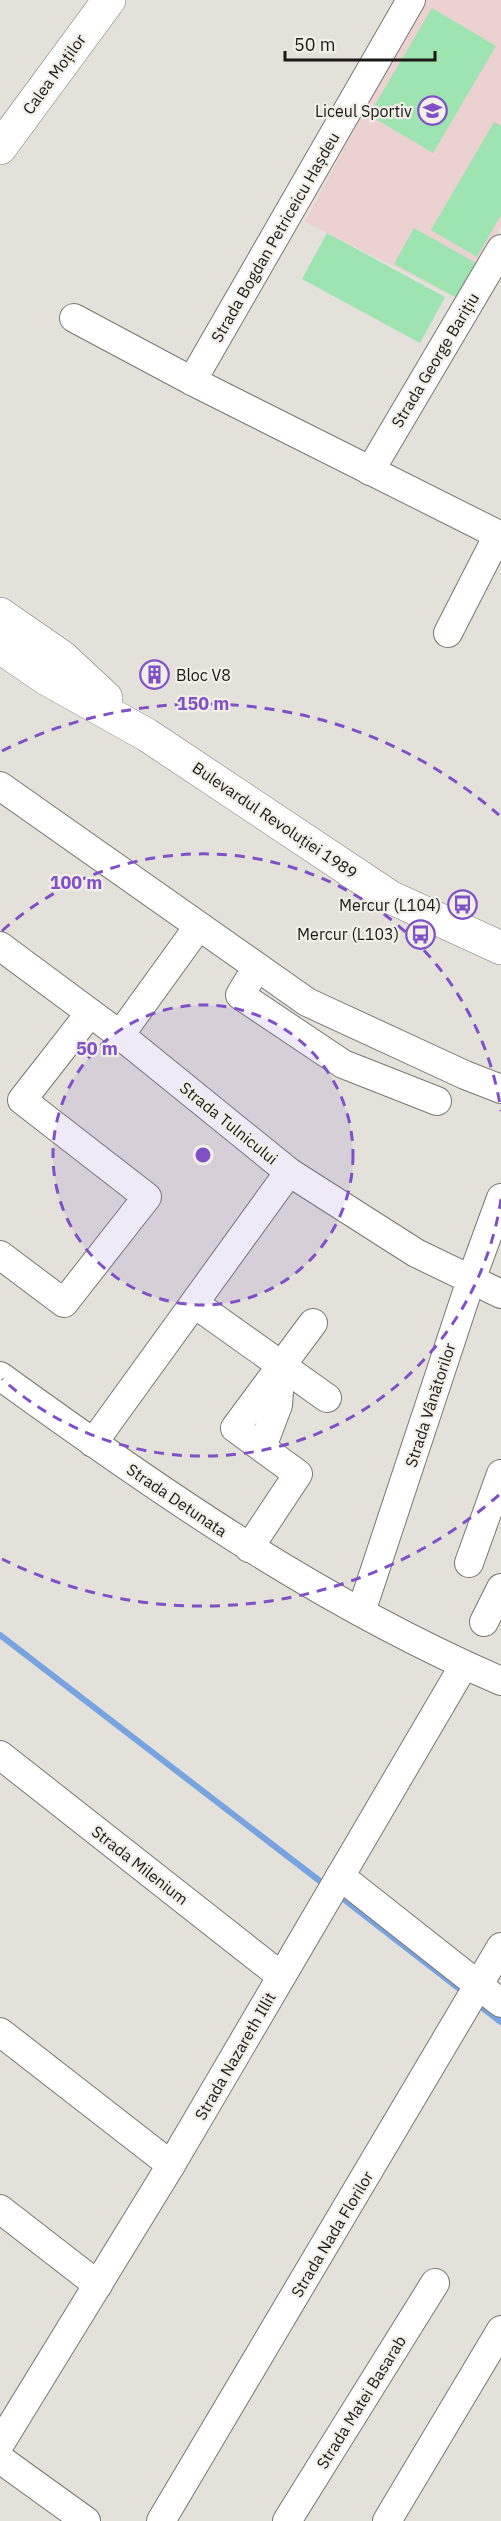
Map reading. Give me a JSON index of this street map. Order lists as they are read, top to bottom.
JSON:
{
  "streets": {
    "main road": ["Calea Moților", "Bulevardul Revoluției 1989"],
    "street": [
      "Strada Bogdan Petriceicu Hașdeu",
      "Strada George Barițiu",
      "Strada Tulnicului",
      "Strada Vânătorilor",
      "Strada Detunata",
      "Strada Milenium",
      "Strada Nazareth Illit",
      "Strada Nada Florilor",
      "Strada Matei Basarab"
    ]
  },
  "crossings": [
    ["Strada Tulnicului", "Strada Vânătorilor"],
    ["Strada Vânătorilor", "Strada Detunata"],
    ["Strada Detunata", "Strada Nazareth Illit"],
    ["Strada Milenium", "Strada Nazareth Illit"]
  ],
  "places": {
    "school or university": ["Liceul Sportiv"],
    "building": ["Bloc V8"],
    "bus stop": ["Mercur (L104)", "Mercur (L103)"]
  },
  "scale_bar": "50 m",
  "rings": ["150 m", "100 m", "50 m"]
}
